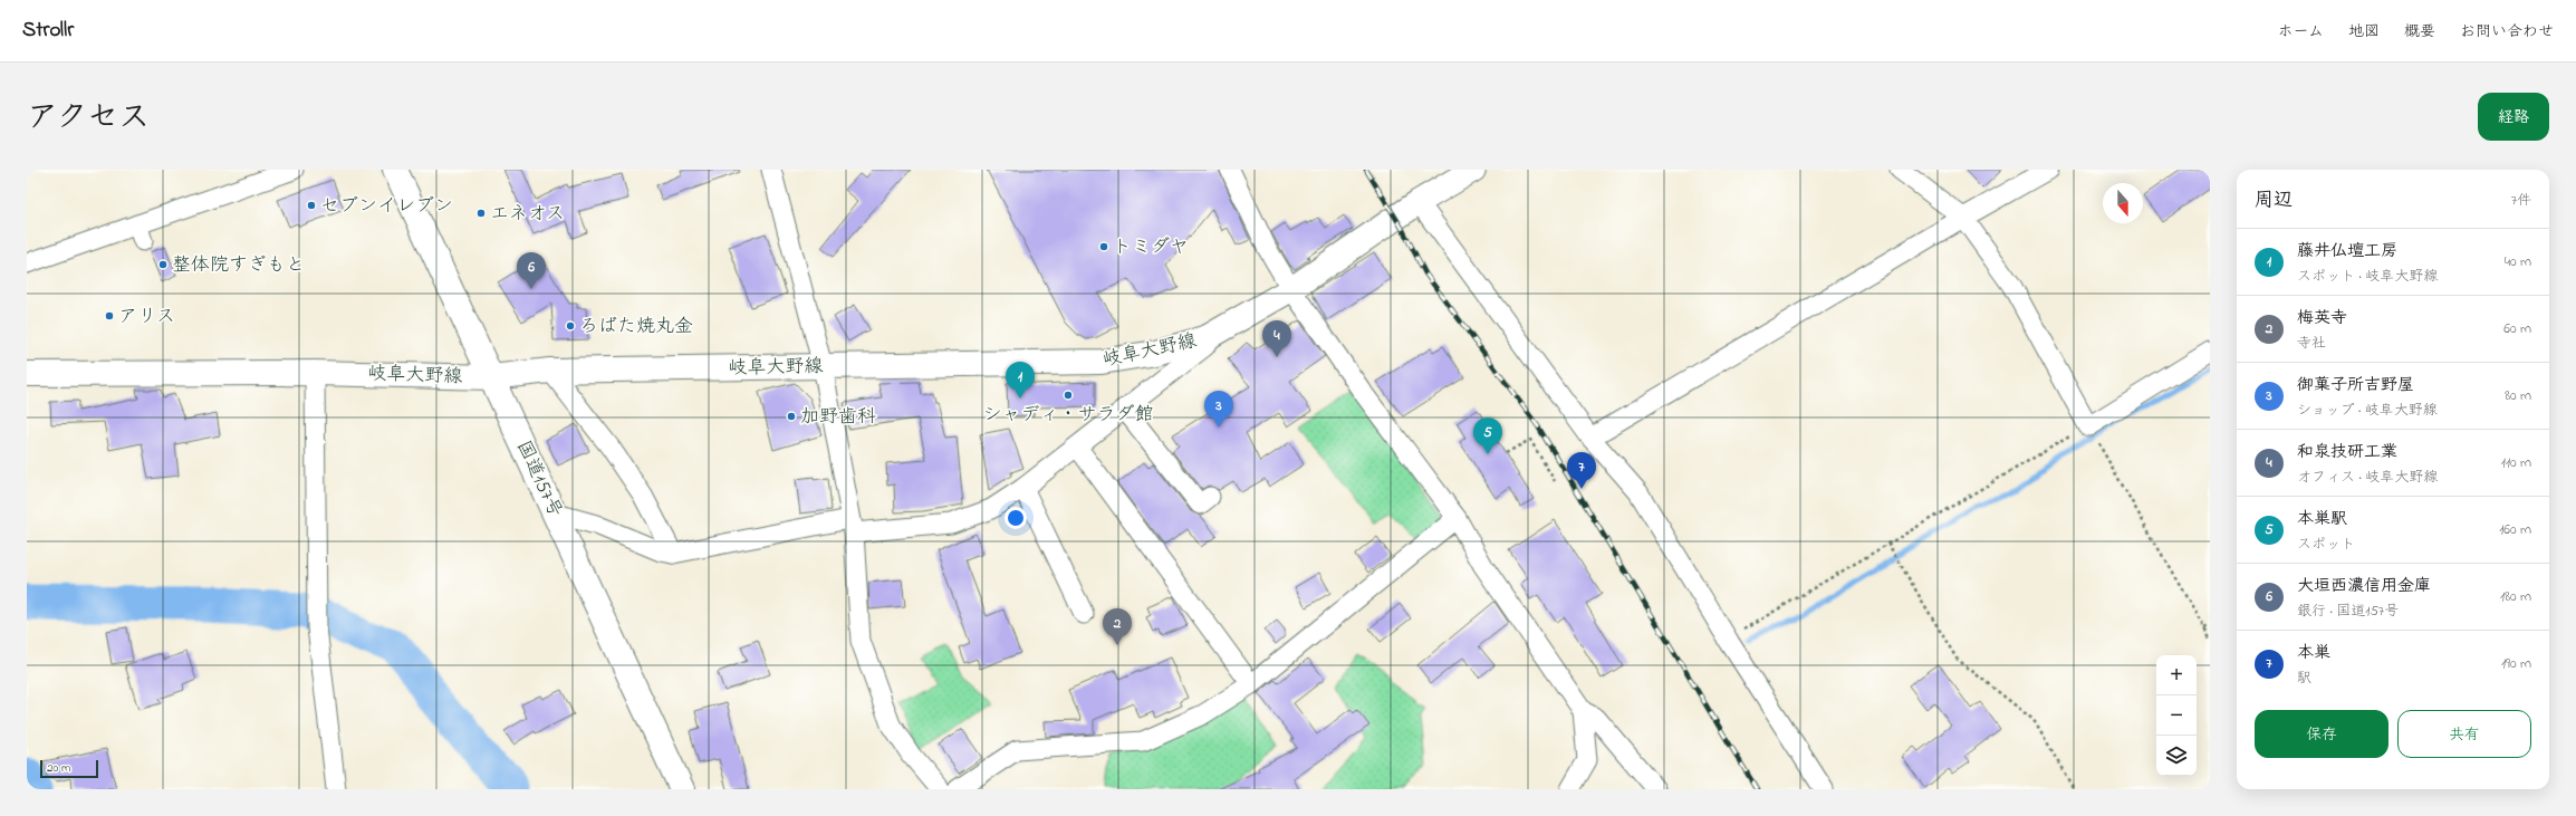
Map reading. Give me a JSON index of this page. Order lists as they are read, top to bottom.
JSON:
{
  "streets": {
    "main road": ["岐阜大野線", "国道157号"]
  },
  "crossings": [
    ["岐阜大野線", "国道157号"]
  ],
  "places": [
    "セブンイレブン",
    "エネオス",
    "トミダヤ",
    "整体院すぎもと",
    "アリス",
    "ろばた焼丸金",
    "シャディ・サラダ館",
    "加野歯科"
  ],
  "scale_bar": "20 m",
  "north": "bottom",
  "page": {
    "header": "Strollr",
    "nav": [
      "ホーム",
      "地図",
      "概要",
      "お問い合わせ"
    ],
    "title": "アクセス",
    "buttons": [
      "経路",
      ["保存", "共有"]
    ],
    "heading": ["周辺", "7件"],
    "list": [
      {
        "mark": "1",
        "name": "藤井仏壇工房",
        "note": "スポット · 岐阜大野線",
        "value": "40 m"
      },
      {
        "mark": "2",
        "name": "梅英寺",
        "note": "寺社",
        "value": "60 m"
      },
      {
        "mark": "3",
        "name": "御菓子所吉野屋",
        "note": "ショップ · 岐阜大野線",
        "value": "80 m"
      },
      {
        "mark": "4",
        "name": "和泉技研工業",
        "note": "オフィス · 岐阜大野線",
        "value": "110 m"
      },
      {
        "mark": "5",
        "name": "本巣駅",
        "note": "スポット",
        "value": "160 m"
      },
      {
        "mark": "6",
        "name": "大垣西濃信用金庫",
        "note": "銀行 · 国道157号",
        "value": "180 m"
      },
      {
        "mark": "7",
        "name": "本巣",
        "note": "駅",
        "value": "190 m"
      }
    ],
    "pins": [
      "6",
      "4",
      "1",
      "3",
      "5",
      "7",
      "2"
    ],
    "map_buttons": ["+", "−"],
    "scale": "20 m"
  }
}
